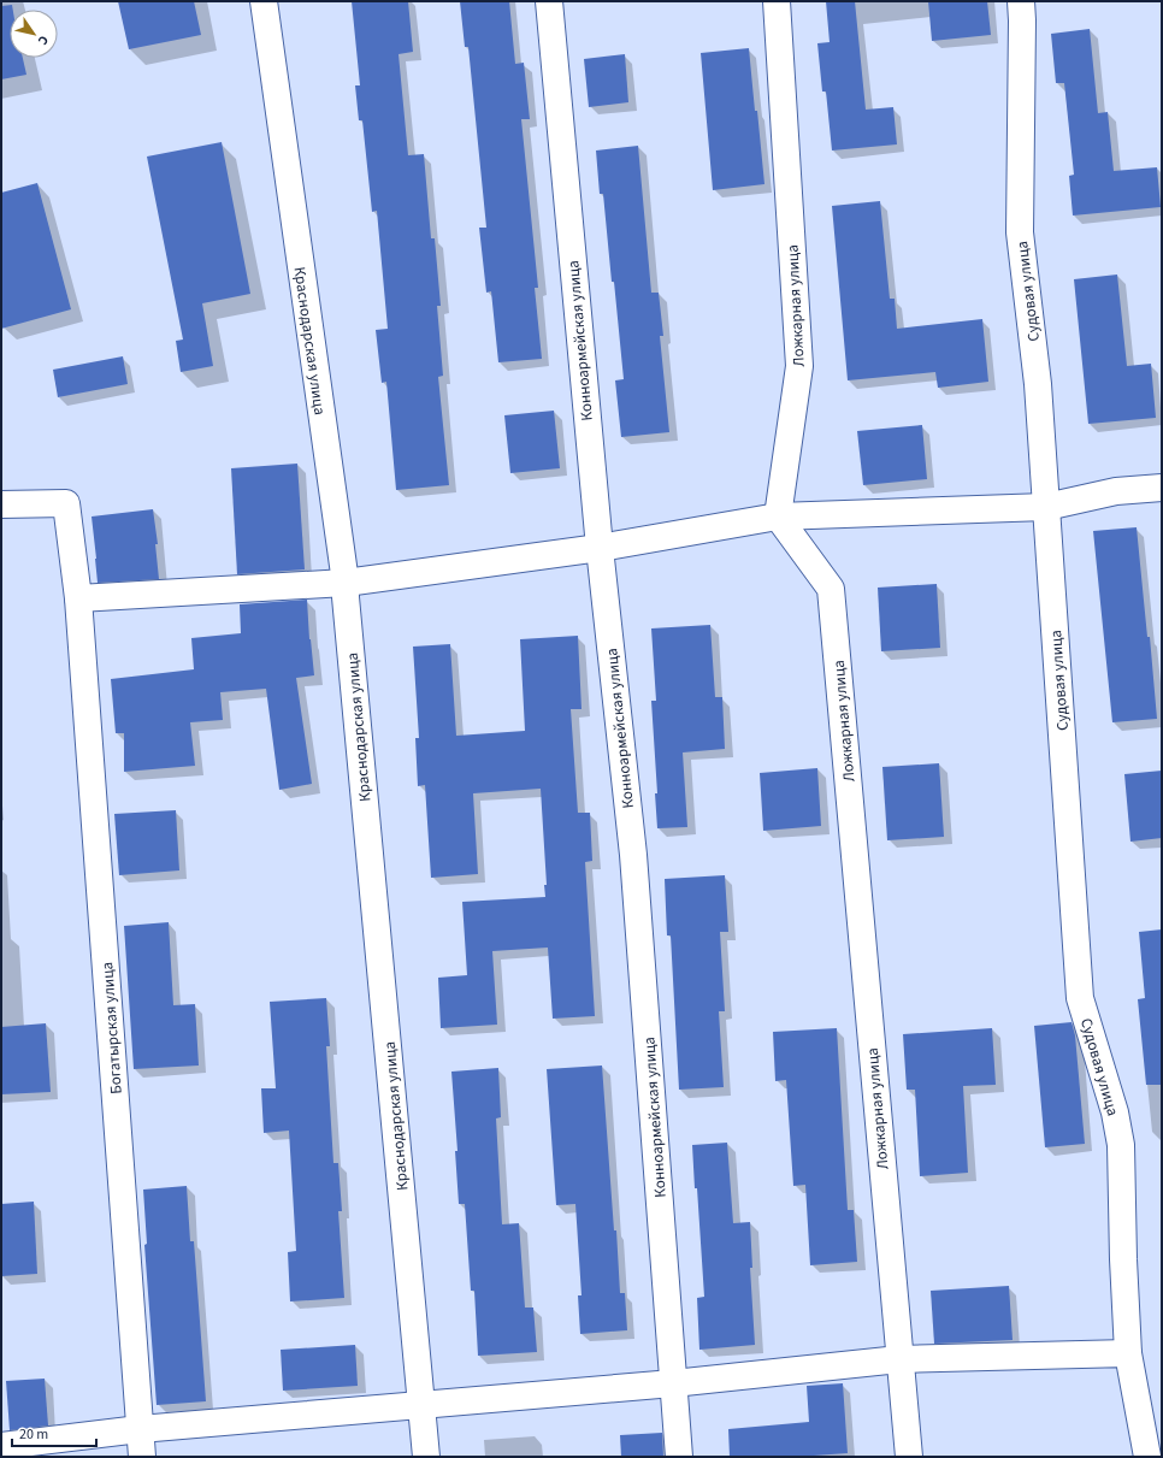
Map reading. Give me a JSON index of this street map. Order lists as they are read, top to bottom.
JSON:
{
  "streets": {
    "street": [
      "Судовая улица",
      "Ложкарная улица",
      "Краснодарская улица",
      "Конноармейская улица",
      "Богатырская улица"
    ]
  },
  "scale_bar": "20 m",
  "north": "bottom right"
}
